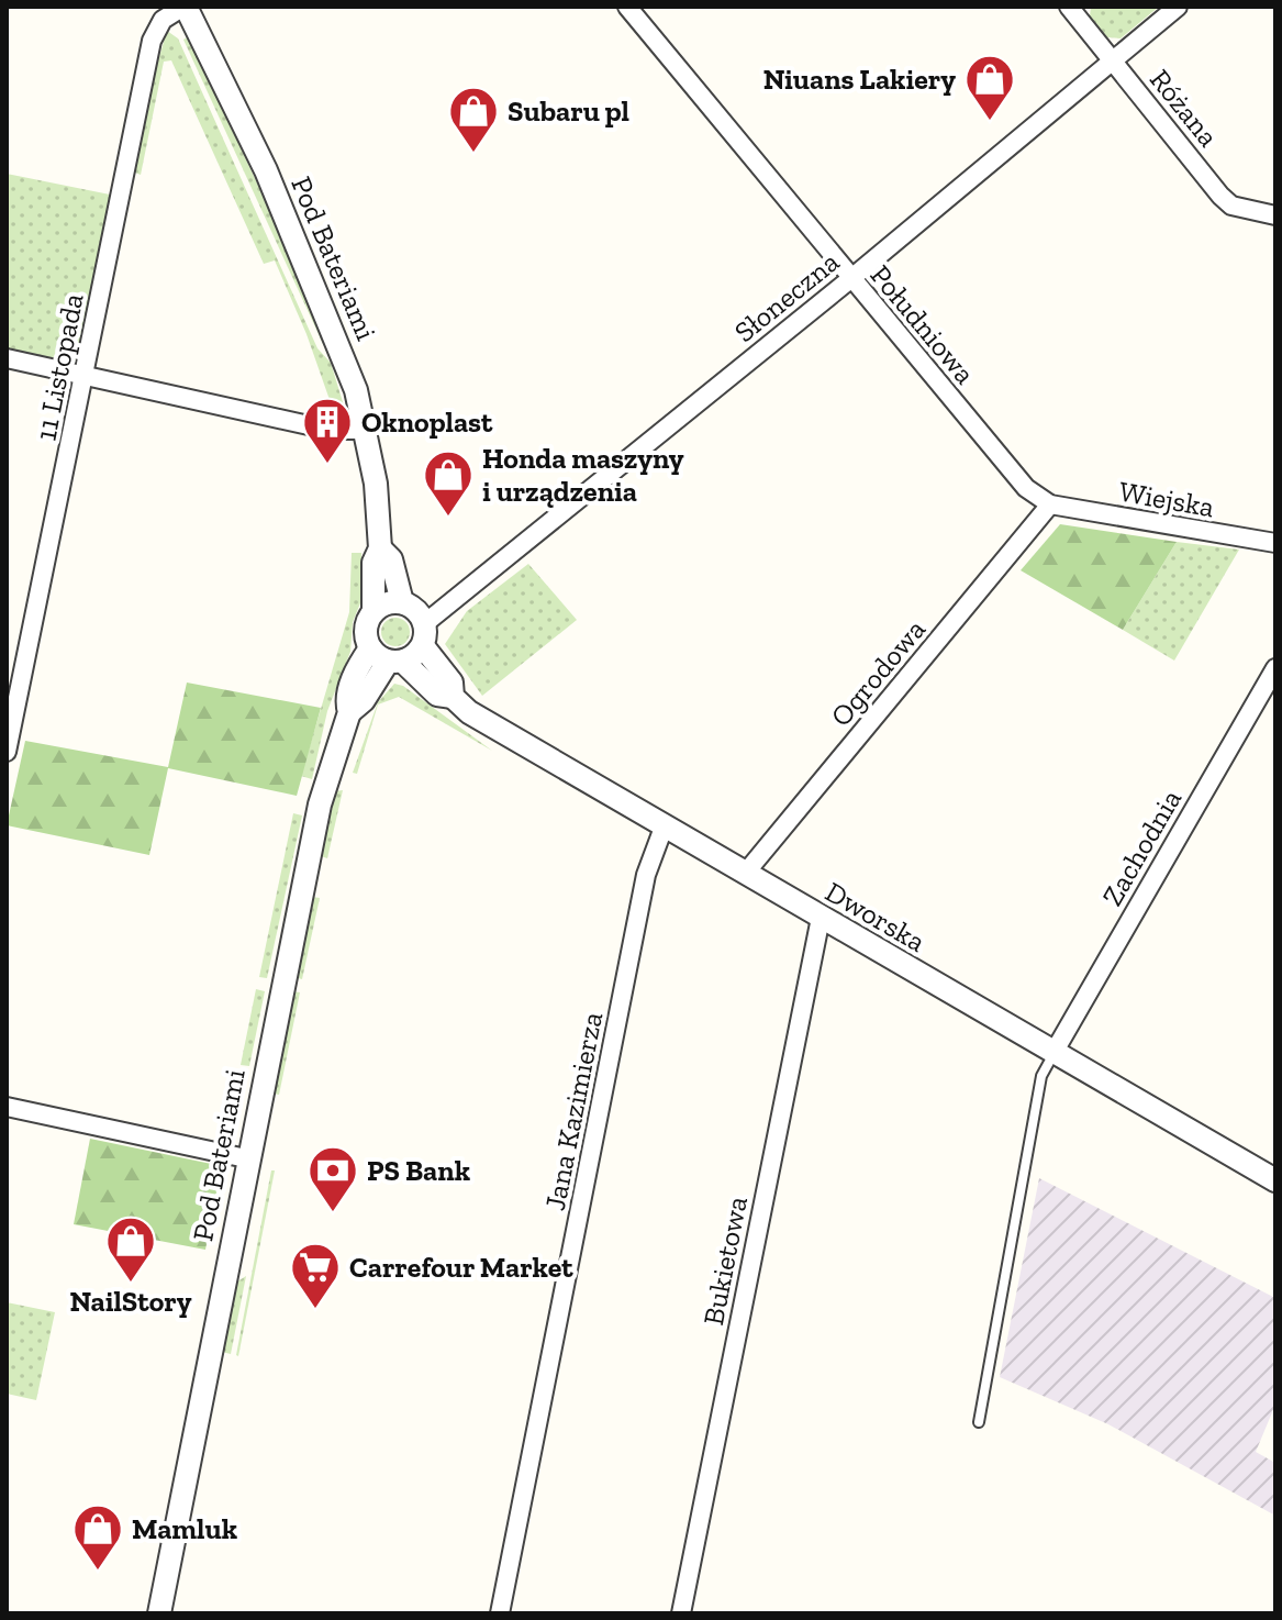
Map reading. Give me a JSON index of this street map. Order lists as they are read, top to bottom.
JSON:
{
  "streets": {
    "street": [
      "Różana",
      "Pod Bateriami",
      "Słoneczna",
      "Południowa",
      "11 Listopada",
      "Wiejska",
      "Ogrodowa",
      "Zachodnia",
      "Dworska",
      "Jana Kazimierza",
      "Bukietowa"
    ]
  },
  "crossings": [
    ["Różana", "Słoneczna"],
    ["Pod Bateriami", "Słoneczna"],
    ["Pod Bateriami", "11 Listopada"],
    ["Pod Bateriami", "Dworska"],
    ["Słoneczna", "Południowa"],
    ["Słoneczna", "Dworska"],
    ["Południowa", "Wiejska"],
    ["Południowa", "Ogrodowa"],
    ["Wiejska", "Ogrodowa"],
    ["Ogrodowa", "Dworska"],
    ["Zachodnia", "Dworska"],
    ["Dworska", "Jana Kazimierza"],
    ["Dworska", "Bukietowa"]
  ],
  "places": {
    "shop": [
      "Niuans Lakiery",
      "Subaru pl",
      "Honda maszyny i urządzenia",
      "NailStory",
      "Mamluk"
    ],
    "building": ["Oknoplast"],
    "bank": ["PS Bank"],
    "supermarket": ["Carrefour Market"]
  }
}
